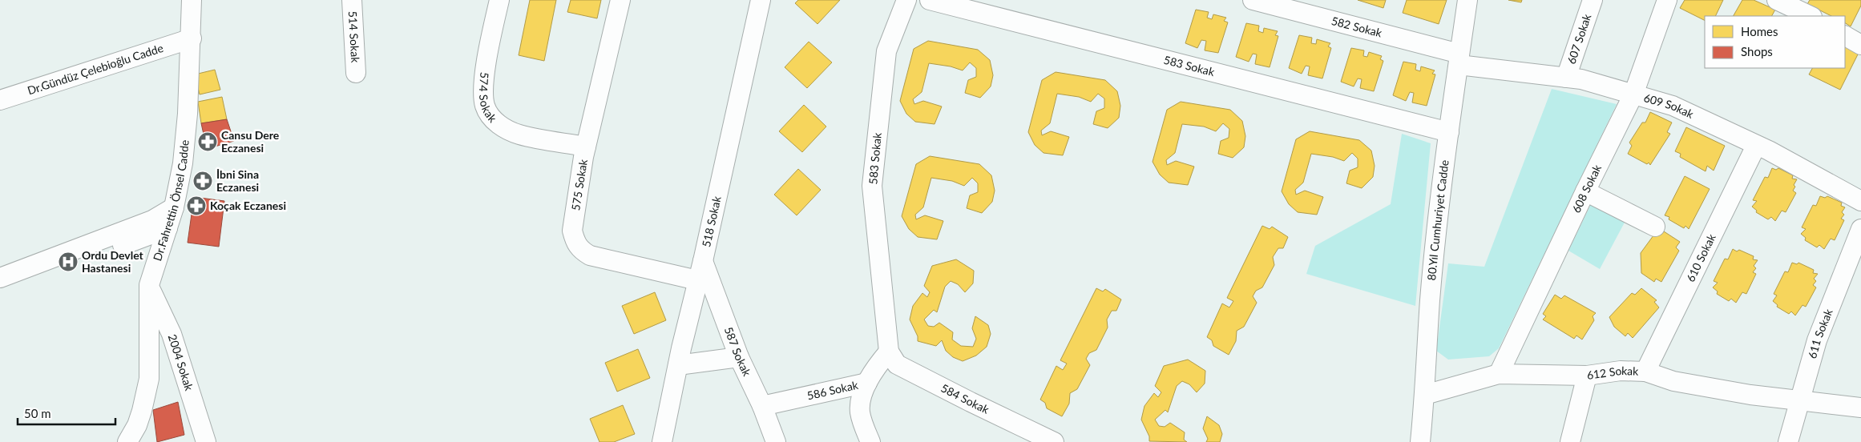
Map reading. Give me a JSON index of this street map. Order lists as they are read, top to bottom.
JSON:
{
  "streets": {
    "street": [
      "582 Sokak",
      "514 Sokak",
      "607 Sokak",
      "583 Sokak",
      "Dr.Gündüz Çelebioğlu Cadde",
      "574 Sokak",
      "609 Sokak",
      "575 Sokak",
      "608 Sokak",
      "Dr.Fahrettin Önsel Cadde",
      "80.Yıl Cumhuriyet Cadde",
      "518 Sokak",
      "610 Sokak",
      "611 Sokak",
      "587 Sokak",
      "2004 Sokak",
      "612 Sokak",
      "586 Sokak",
      "584 Sokak"
    ]
  },
  "crossings": [
    ["582 Sokak", "609 Sokak"],
    ["582 Sokak", "80.Yıl Cumhuriyet Cadde"],
    ["607 Sokak", "609 Sokak"],
    ["583 Sokak", "80.Yıl Cumhuriyet Cadde"],
    ["583 Sokak", "586 Sokak"],
    ["583 Sokak", "584 Sokak"],
    ["Dr.Gündüz Çelebioğlu Cadde", "Dr.Fahrettin Önsel Cadde"],
    ["574 Sokak", "575 Sokak"],
    ["609 Sokak", "608 Sokak"],
    ["609 Sokak", "80.Yıl Cumhuriyet Cadde"],
    ["609 Sokak", "610 Sokak"],
    ["575 Sokak", "518 Sokak"],
    ["608 Sokak", "612 Sokak"],
    ["Dr.Fahrettin Önsel Cadde", "2004 Sokak"],
    ["80.Yıl Cumhuriyet Cadde", "612 Sokak"],
    ["518 Sokak", "587 Sokak"],
    ["610 Sokak", "612 Sokak"],
    ["611 Sokak", "612 Sokak"],
    ["587 Sokak", "586 Sokak"],
    ["586 Sokak", "584 Sokak"]
  ],
  "places": {
    "pharmacy": ["Cansu Dere Eczanesi", "İbni Sina Eczanesi", "Koçak Eczanesi"],
    "hospital": ["Ordu Devlet Hastanesi"]
  },
  "legend": ["Homes", "Shops"],
  "scale_bar": "50 m"
}
